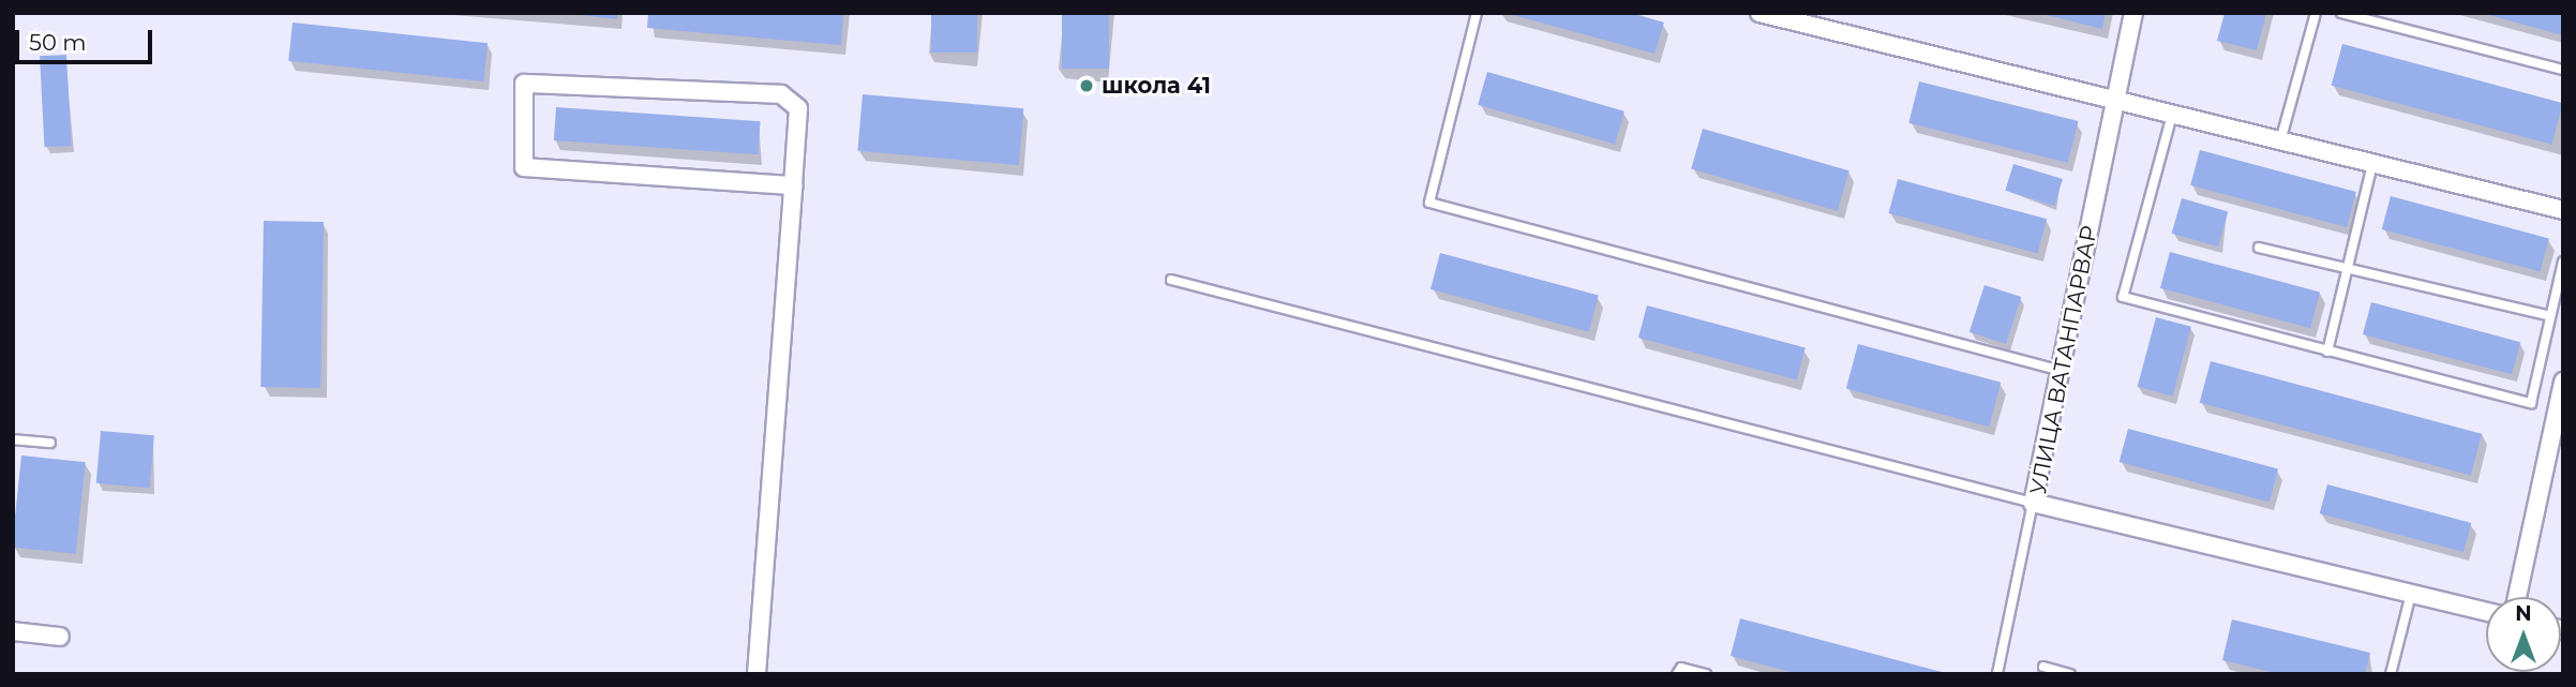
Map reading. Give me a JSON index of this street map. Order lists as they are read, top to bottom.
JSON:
{
  "streets": {
    "street": ["УЛИЦА ВАТАНПАРВАР"]
  },
  "places": ["школа 41"],
  "scale_bar": "50 m",
  "north": "top"
}
